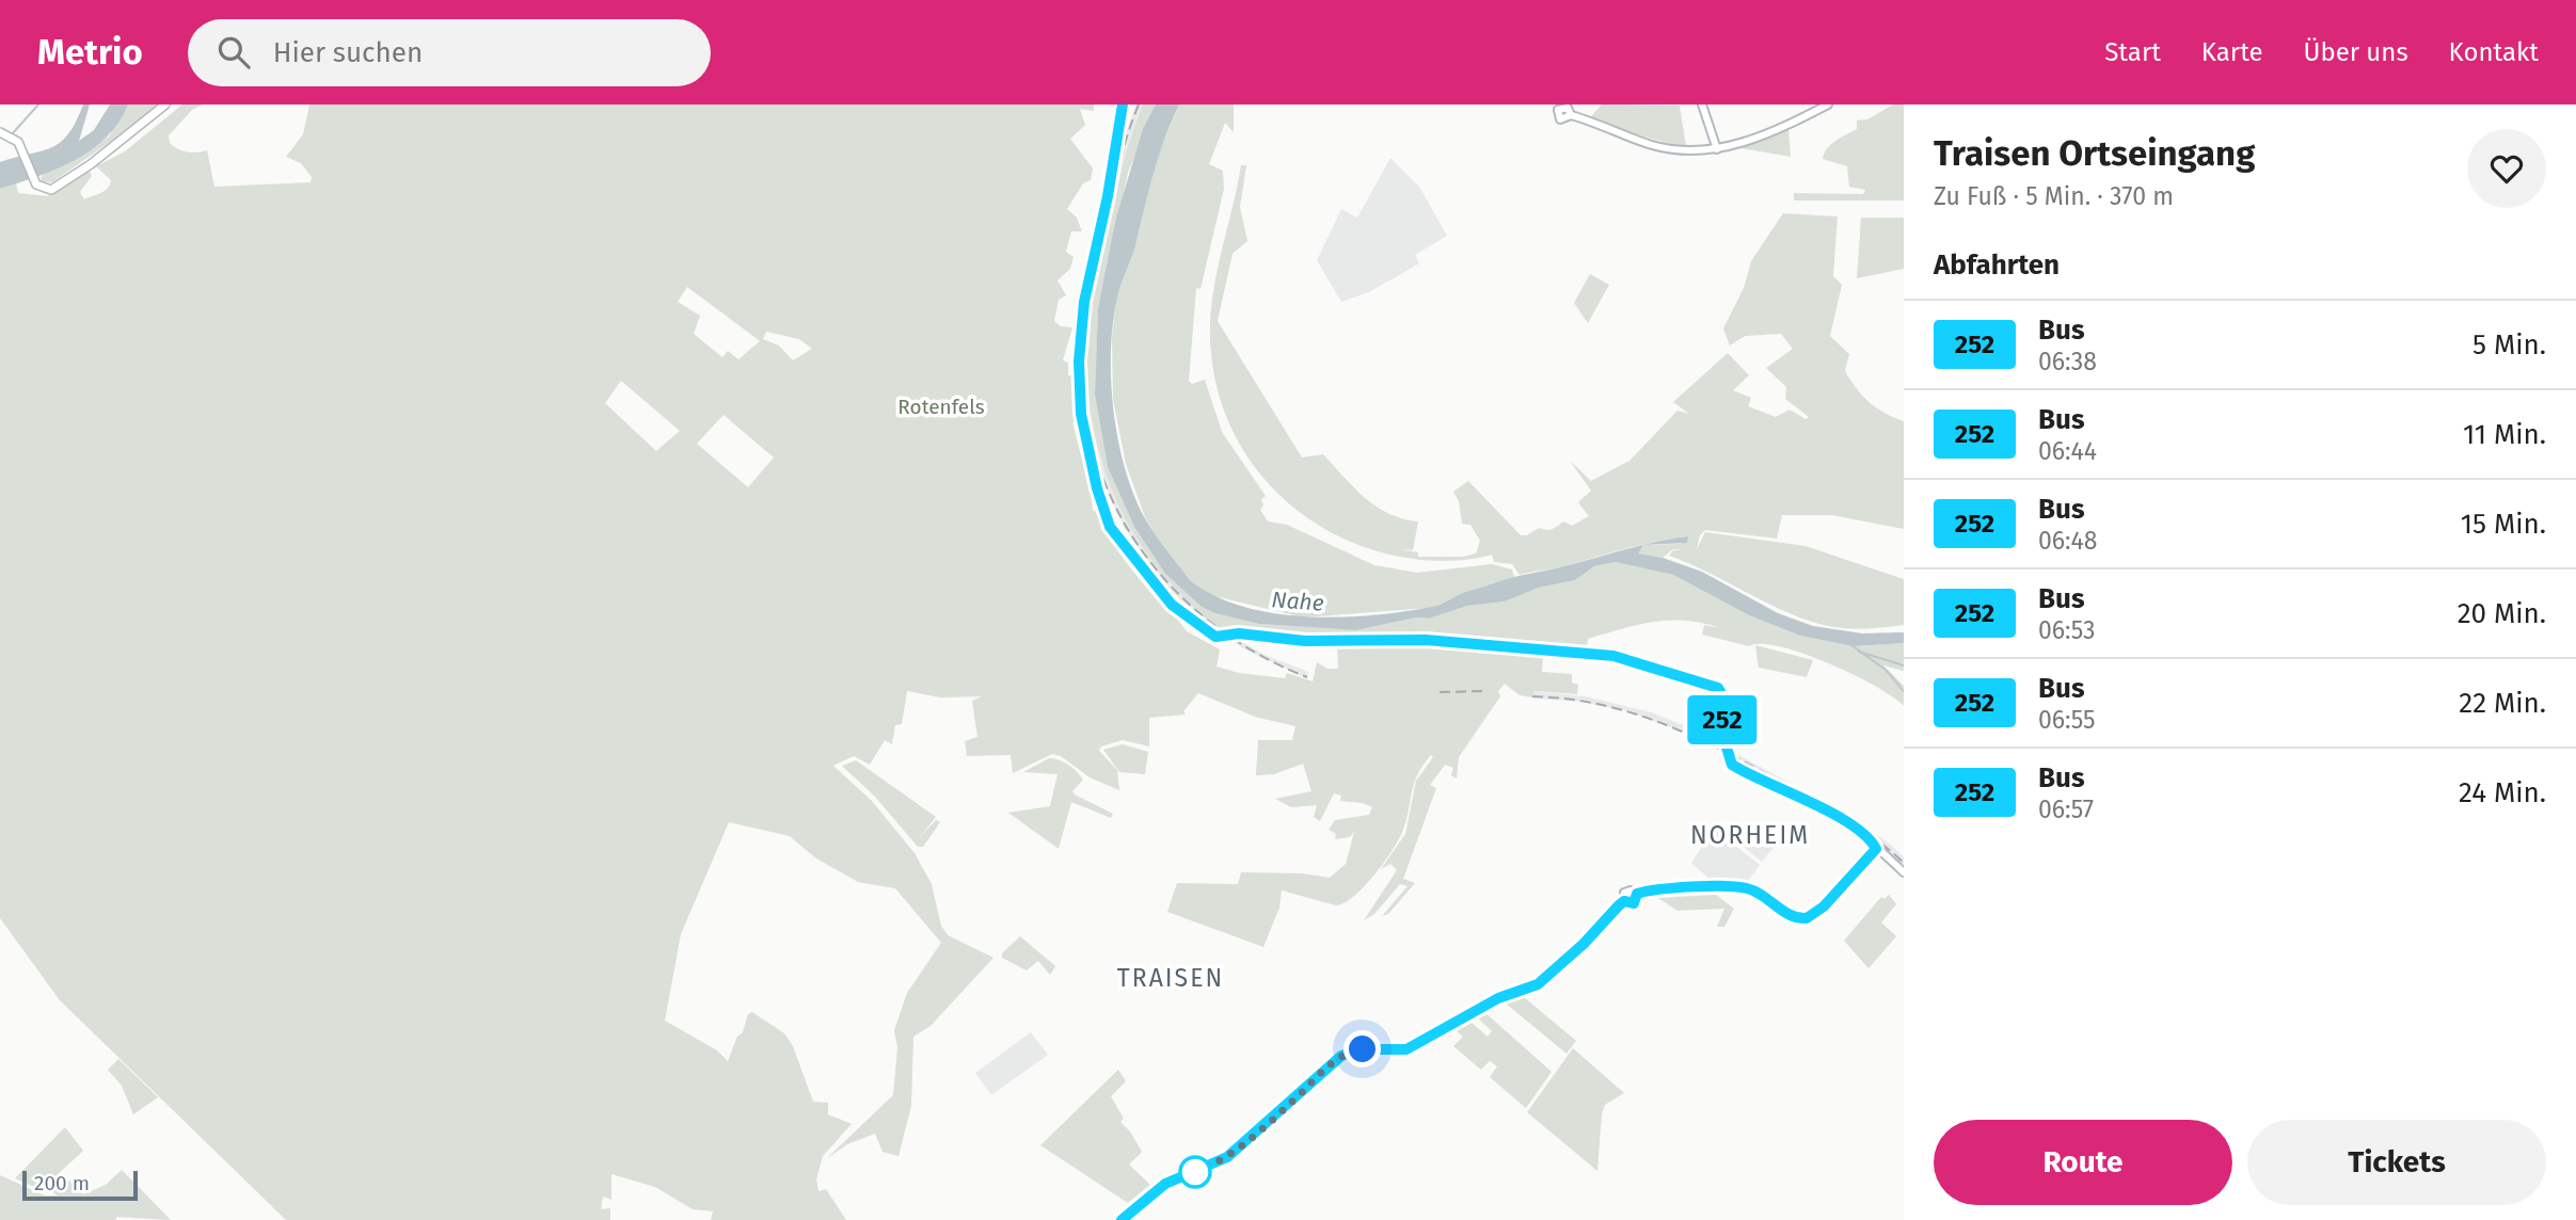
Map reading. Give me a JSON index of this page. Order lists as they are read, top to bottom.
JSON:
{
  "districts": ["NORHEIM", "TRAISEN"],
  "water": ["Nahe"],
  "parks": ["Rotenfels"],
  "lines": ["bus line 252"],
  "scale_bar": "200 m",
  "page": {
    "header": "Metrio",
    "search": "Hier suchen",
    "nav": [
      "Start",
      "Karte",
      "Über uns",
      "Kontakt"
    ],
    "on_map": "252",
    "heading": [
      ["Traisen Ortseingang", "Zu Fuß · 5 Min. · 370 m"],
      "Abfahrten"
    ],
    "list": [
      {
        "mark": "252",
        "name": "Bus",
        "note": "06:38",
        "value": "5 Min."
      },
      {
        "mark": "252",
        "name": "Bus",
        "note": "06:44",
        "value": "11 Min."
      },
      {
        "mark": "252",
        "name": "Bus",
        "note": "06:48",
        "value": "15 Min."
      },
      {
        "mark": "252",
        "name": "Bus",
        "note": "06:53",
        "value": "20 Min."
      },
      {
        "mark": "252",
        "name": "Bus",
        "note": "06:55",
        "value": "22 Min."
      },
      {
        "mark": "252",
        "name": "Bus",
        "note": "06:57",
        "value": "24 Min."
      }
    ],
    "buttons": ["Route", "Tickets"],
    "scale": "200 m"
  }
}
